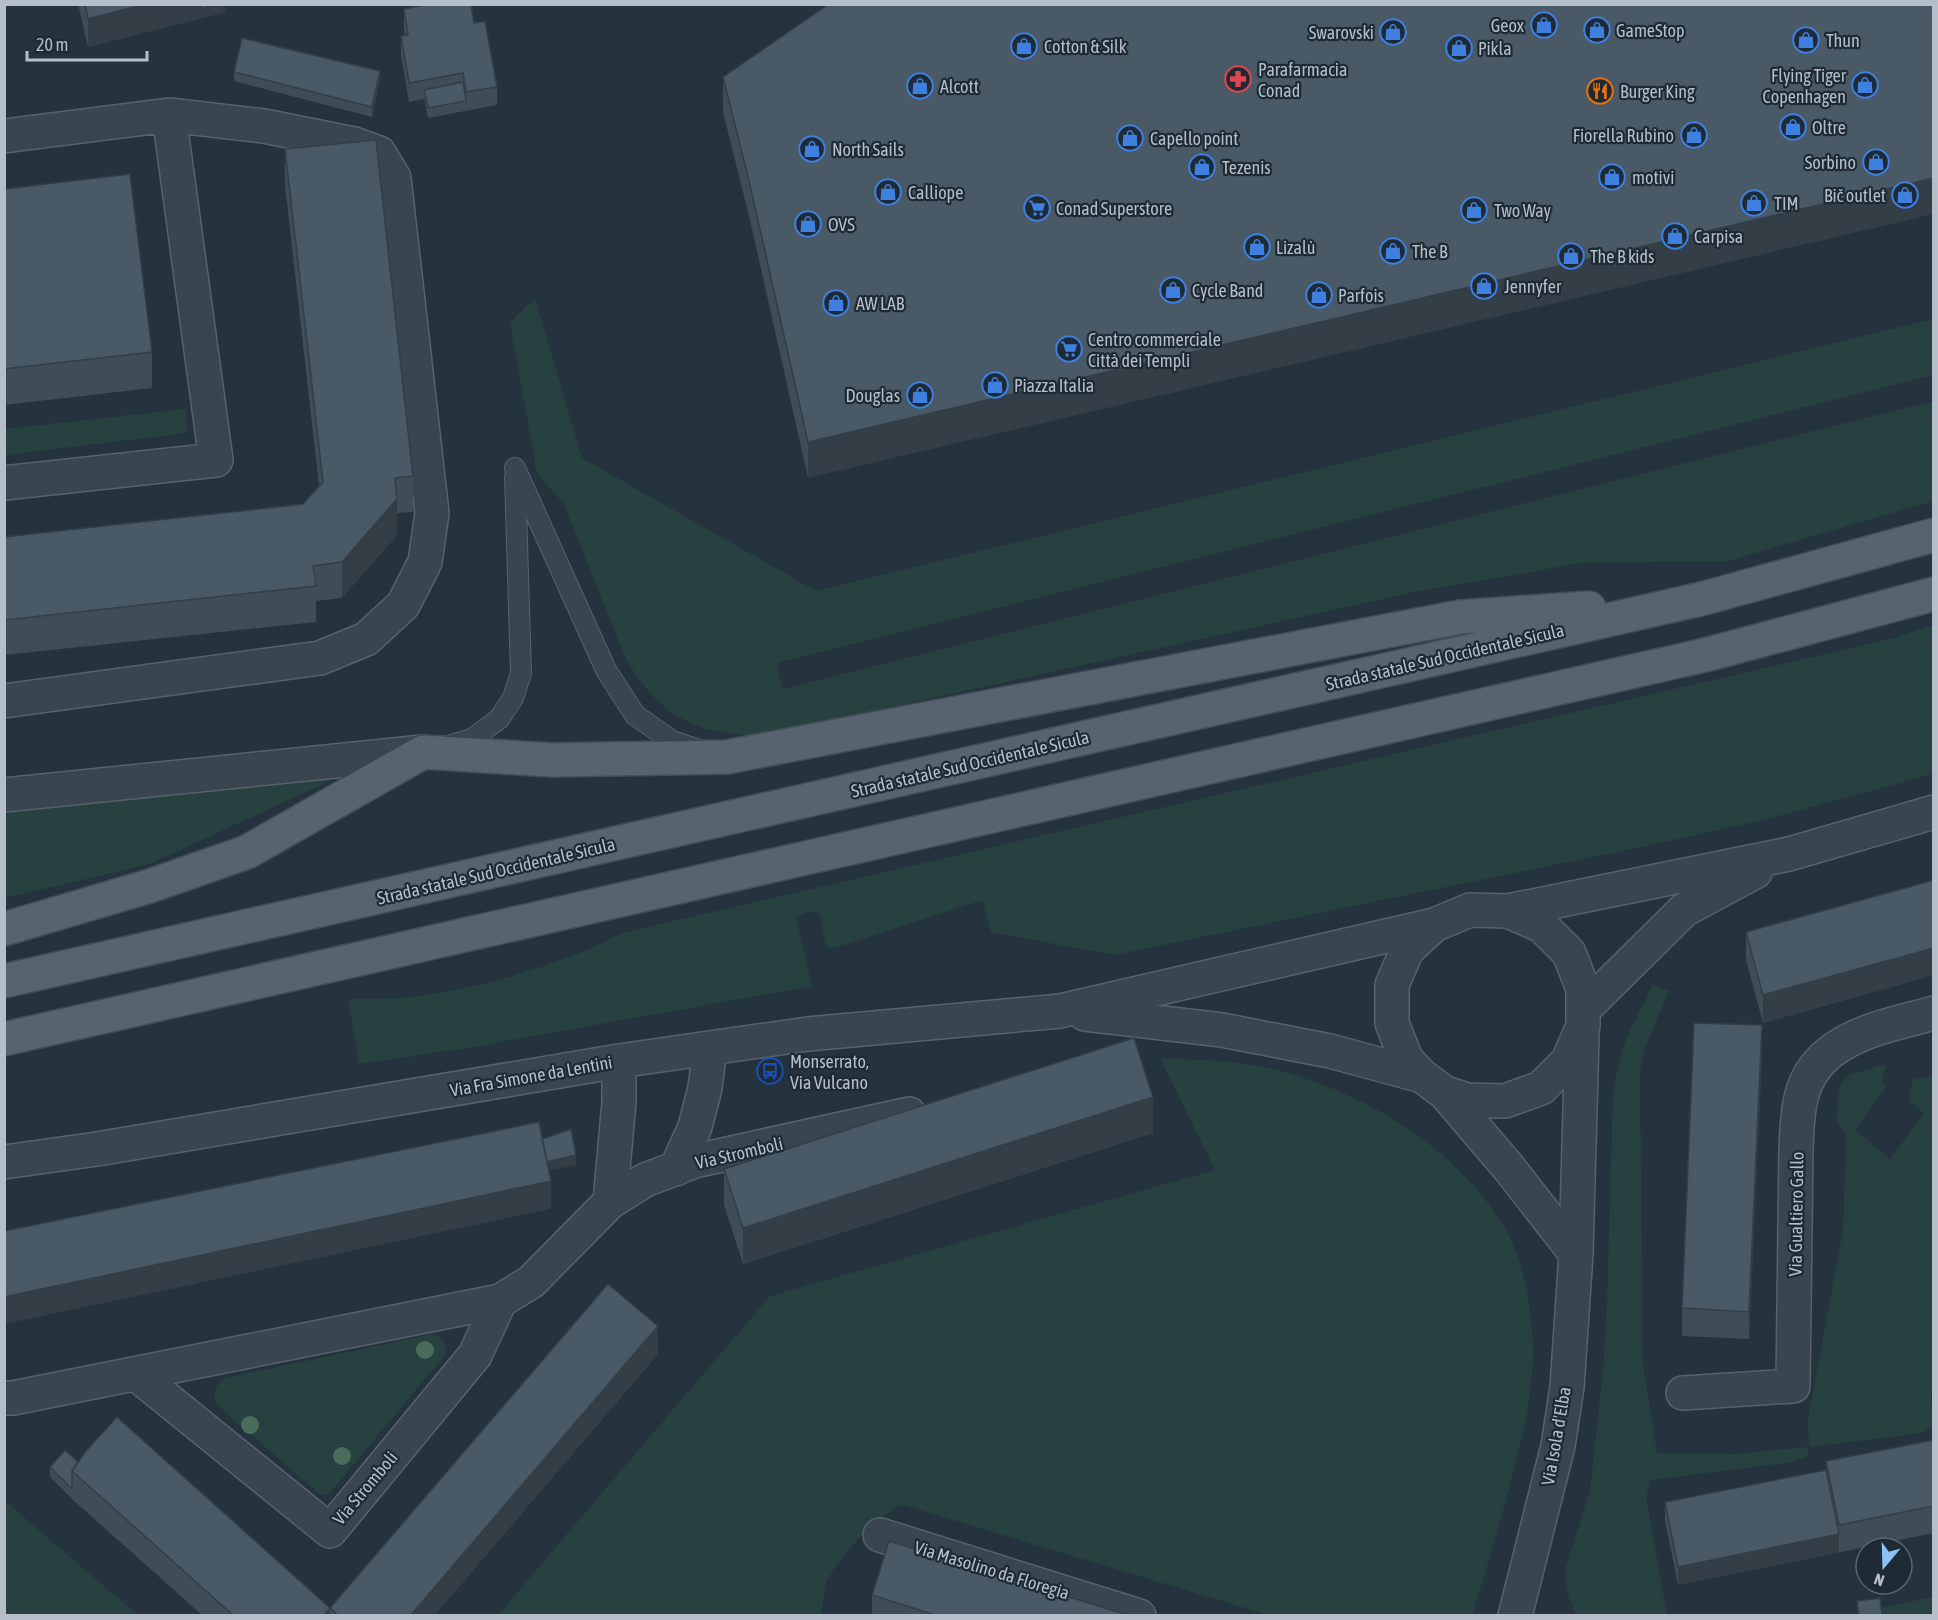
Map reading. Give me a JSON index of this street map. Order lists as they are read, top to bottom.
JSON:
{
  "streets": {
    "main road": ["Strada statale Sud Occidentale Sicula"],
    "street": [
      "Via Fra Simone da Lentini",
      "Via Stromboli",
      "Via Gualtiero Gallo",
      "Via Isola d'Elba",
      "Via Masolino da Floregia"
    ]
  },
  "places": {
    "shop": [
      "Geox",
      "GameStop",
      "Swarovski",
      "Thun",
      "Cotton & Silk",
      "Pikla",
      "Flying Tiger Copenhagen",
      "Alcott",
      "Oltre",
      "Fiorella Rubino",
      "Capello point",
      "North Sails",
      "Sorbino",
      "Tezenis",
      "motivi",
      "Calliope",
      "Bič outlet",
      "TIM",
      "Two Way",
      "OVS",
      "Carpisa",
      "Lizalù",
      "The B",
      "The B kids",
      "Jennyfer",
      "Cycle Band",
      "Parfois",
      "AW LAB",
      "Piazza Italia",
      "Douglas"
    ],
    "pharmacy": ["Parafarmacia Conad"],
    "restaurant": ["Burger King"],
    "supermarket": ["Conad Superstore", "Centro commerciale Città dei Templi"],
    "bus stop": ["Monserrato, Via Vulcano"]
  },
  "scale_bar": "20 m",
  "north": "bottom"
}
